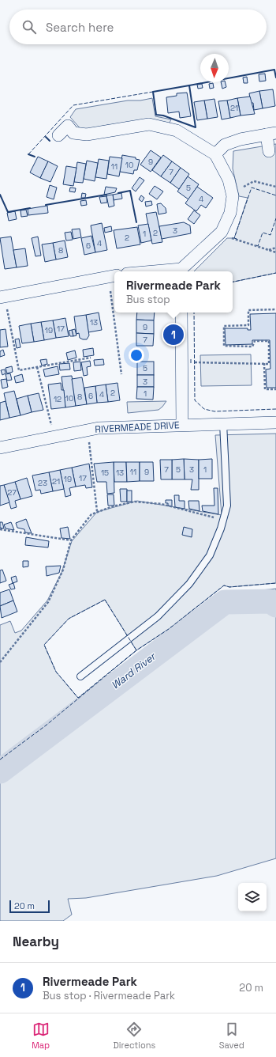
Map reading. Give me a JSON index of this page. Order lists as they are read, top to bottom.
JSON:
{
  "streets": {
    "street": ["RIVERMEADE DRIVE"]
  },
  "water": ["Ward River"],
  "house_numbers": [
    "21",
    "9",
    "10",
    "11",
    "7",
    "5",
    "4",
    "3",
    "2",
    "1",
    "2",
    "4",
    "6",
    "8",
    "13",
    "9",
    "17",
    "19",
    "7",
    "5",
    "3",
    "2",
    "1",
    "4",
    "6",
    "8",
    "10",
    "12",
    "7",
    "5",
    "3",
    "1",
    "11",
    "9",
    "15",
    "13",
    "17",
    "19",
    "21",
    "23",
    "27"
  ],
  "scale_bar": "20 m",
  "north": "bottom",
  "page": {
    "search": "Search here",
    "popup": ["Rivermeade Park", "Bus stop"],
    "pins": "1",
    "scale": "20 m",
    "heading": "Nearby",
    "list": [
      {
        "mark": "1",
        "name": "Rivermeade Park",
        "note": "Bus stop · Rivermeade Park",
        "value": "20 m"
      }
    ],
    "nav": ["Map", "Directions", "Saved"]
  }
}
